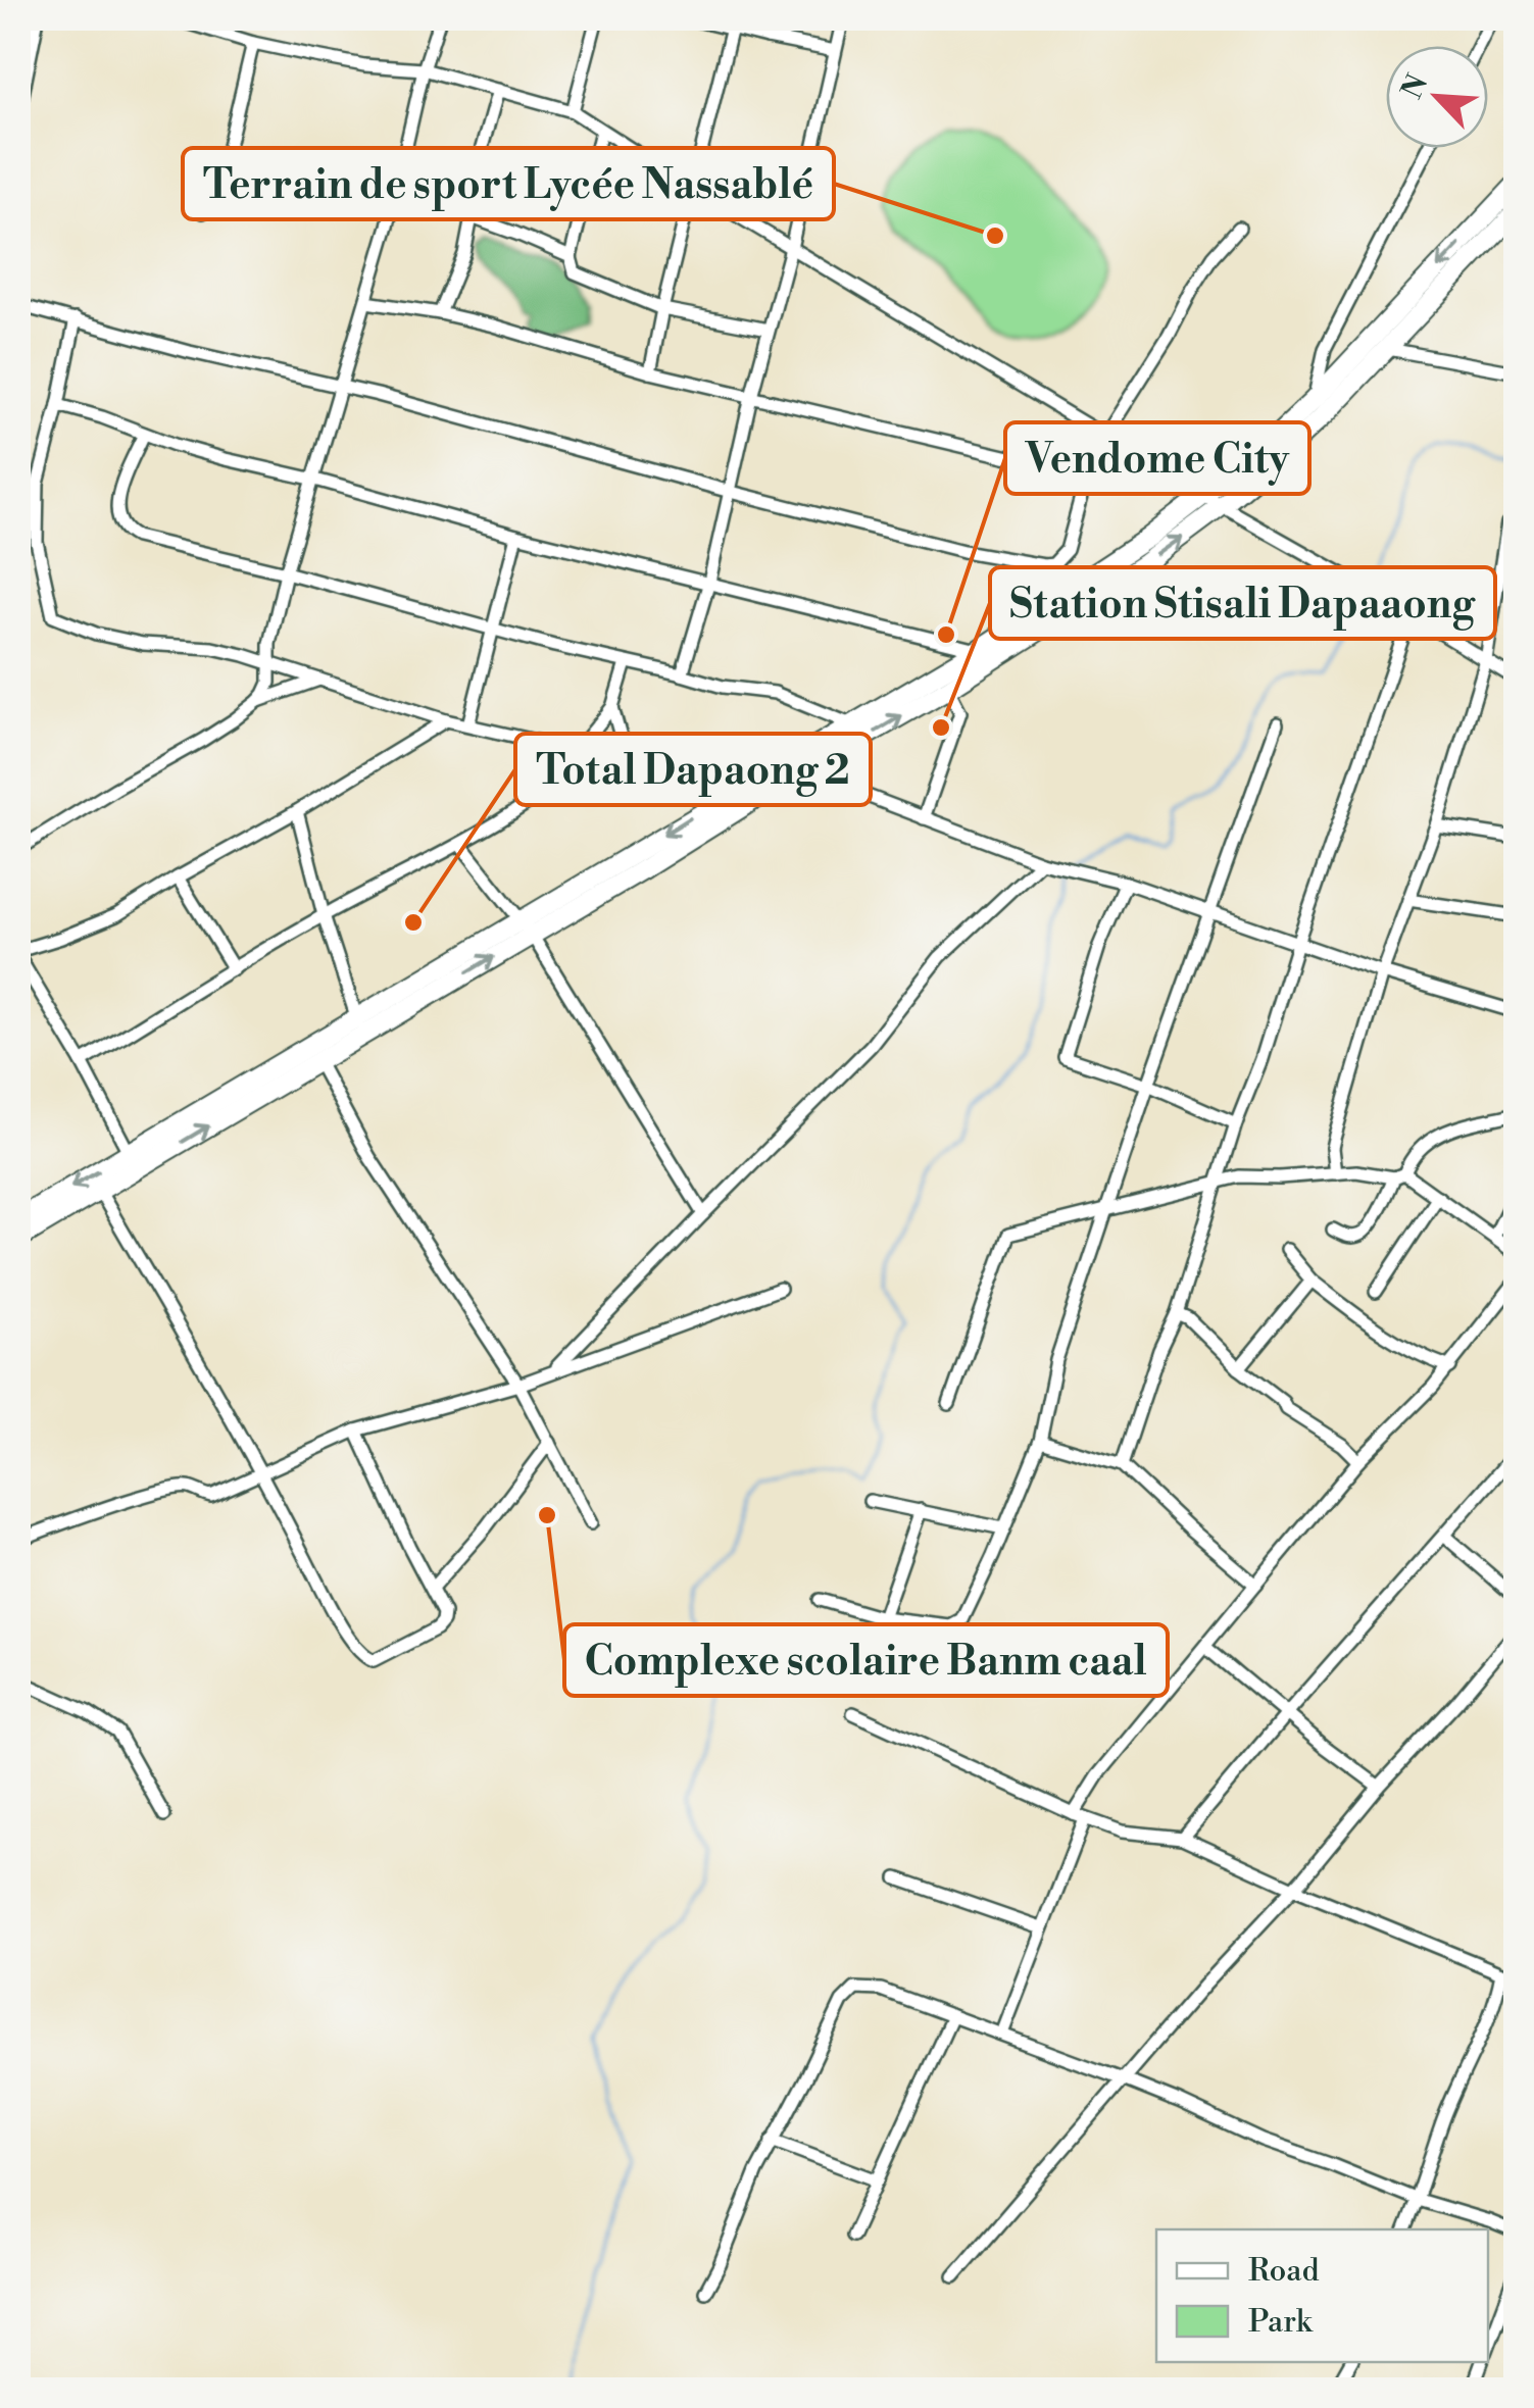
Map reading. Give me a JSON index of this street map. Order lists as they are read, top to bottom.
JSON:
{
  "places": [
    "Terrain de sport Lycée Nassablé",
    "Vendome City",
    "Station Stisali Dapaaong",
    "Total Dapaong 2",
    "Complexe scolaire Banm caal"
  ],
  "legend": ["Road", "Park"],
  "north": "top left"
}
